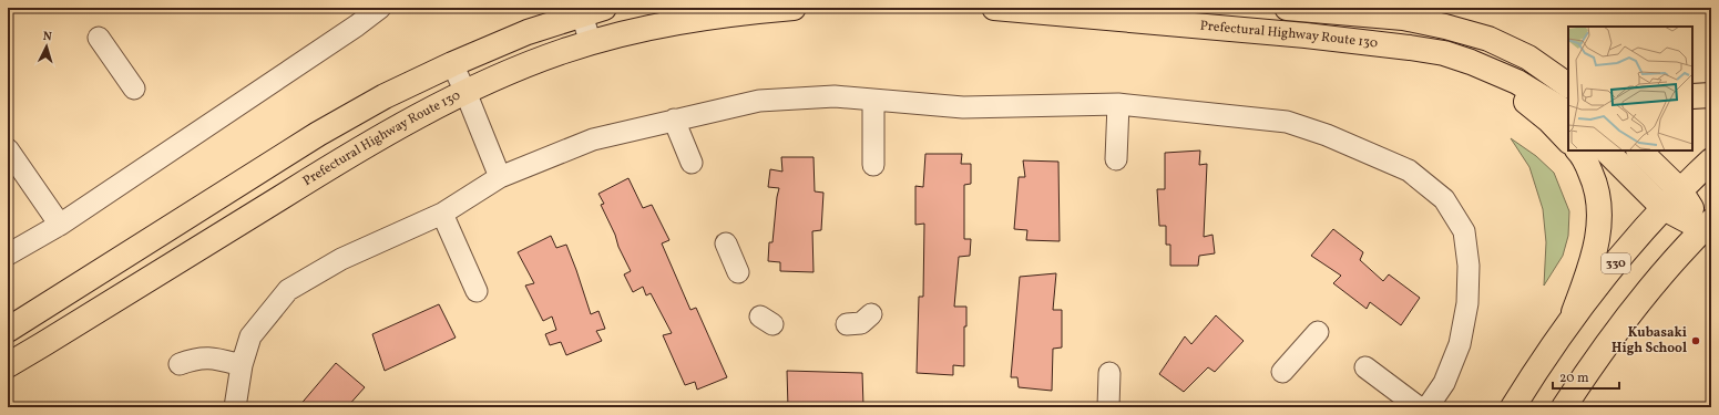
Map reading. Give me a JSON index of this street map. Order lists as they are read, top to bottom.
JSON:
{
  "streets": {
    "main road": ["Prefectural Highway Route 130", "330"]
  },
  "places": ["Kubasaki High School"],
  "scale_bar": "20 m",
  "north": "top"
}
